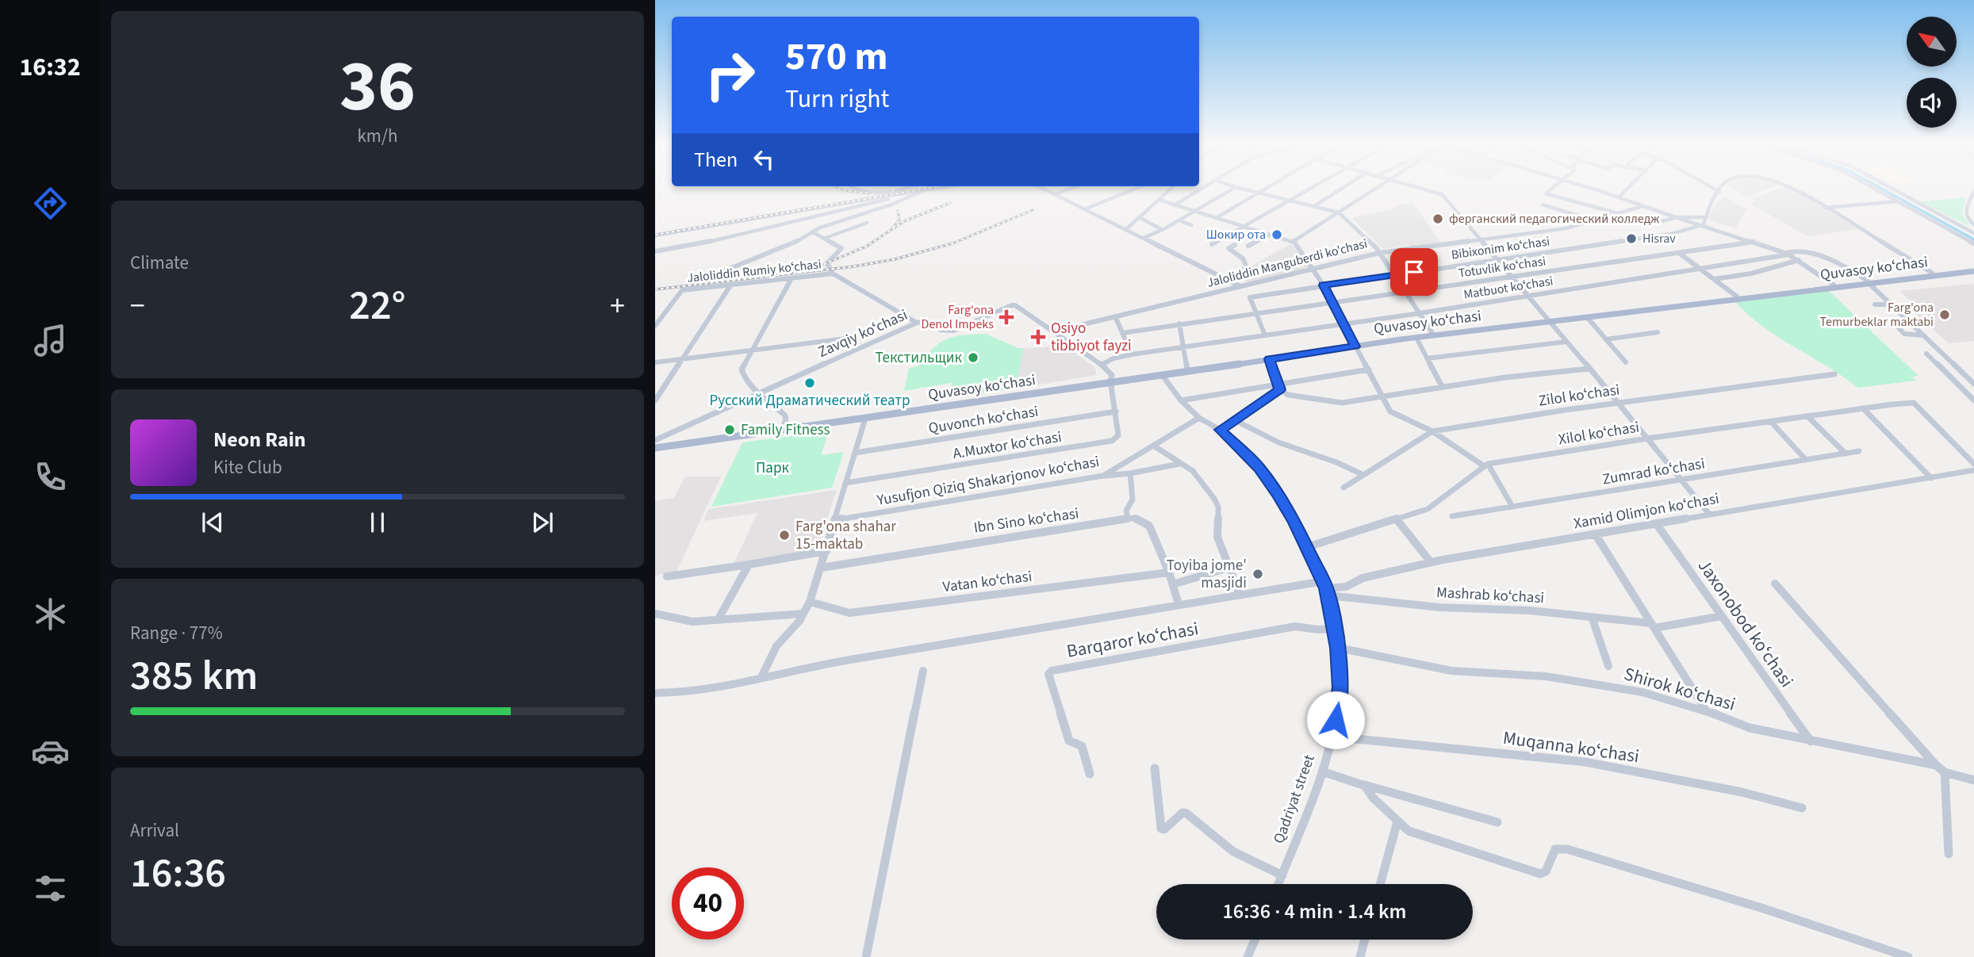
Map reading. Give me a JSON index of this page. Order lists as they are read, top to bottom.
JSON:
{
  "streets": {
    "main road": ["Quvasoy koʻchasi"],
    "street": [
      "Bibixonim koʻchasi",
      "Jaloliddin Manguberdi ko'chasi",
      "Totuvlik koʻchasi",
      "Jaloliddin Rumiy koʻchasi",
      "Matbuot koʻchasi",
      "Zavqiy koʻchasi",
      "Zilol koʻchasi",
      "Quvonch koʻchasi",
      "Xilol koʻchasi",
      "A.Muxtor koʻchasi",
      "Zumrad koʻchasi",
      "Yusufjon Qiziq Shakarjonov koʻchasi",
      "Xamid Olimjon koʻchasi",
      "Ibn Sino koʻchasi",
      "Vatan koʻchasi",
      "Mashrab koʻchasi",
      "Jaxonobod koʻchasi",
      "Barqaror koʻchasi",
      "Shirok koʻchasi",
      "Muqanna koʻchasi",
      "Qadriyat street"
    ]
  },
  "crossings": [
    ["Bibixonim koʻchasi", "Totuvlik koʻchasi"],
    ["Jaloliddin Manguberdi ko'chasi", "Zavqiy koʻchasi"],
    ["Quvasoy koʻchasi", "Zavqiy koʻchasi"],
    ["Quvasoy koʻchasi", "A.Muxtor koʻchasi"],
    ["Quvasoy koʻchasi", "Qadriyat street"],
    ["Jaloliddin Rumiy koʻchasi", "Zavqiy koʻchasi"],
    ["Matbuot koʻchasi", "Zavqiy koʻchasi"],
    ["Zavqiy koʻchasi", "A.Muxtor koʻchasi"],
    ["Quvonch koʻchasi", "A.Muxtor koʻchasi"],
    ["Xilol koʻchasi", "Qadriyat street"],
    ["Yusufjon Qiziq Shakarjonov koʻchasi", "Qadriyat street"],
    ["Xamid Olimjon koʻchasi", "Mashrab koʻchasi"],
    ["Xamid Olimjon koʻchasi", "Jaxonobod koʻchasi"],
    ["Xamid Olimjon koʻchasi", "Qadriyat street"],
    ["Mashrab koʻchasi", "Jaxonobod koʻchasi"],
    ["Mashrab koʻchasi", "Qadriyat street"],
    ["Jaxonobod koʻchasi", "Shirok koʻchasi"],
    ["Barqaror koʻchasi", "Qadriyat street"],
    ["Shirok koʻchasi", "Qadriyat street"],
    ["Muqanna koʻchasi", "Qadriyat street"]
  ],
  "parks": ["Парк"],
  "places": {
    "other": [
      "ферганский педагогический колледж",
      "Шокир ота",
      "Hisrav",
      "Farg'ona Temurbeklar maktabi",
      "Текстильщик",
      "Русский Драматический театр",
      "Family Fitness",
      "Farg'ona shahar 15-maktab",
      "Toyiba jome' masjidi"
    ],
    "health": ["Farg‘ona Denol Impeks", "Osiyo tibbiyot fayzi"]
  },
  "north": "top left",
  "page": {
    "tabs": "16:32",
    "tile": [
      ["36", "km/h"],
      "Climate",
      ["Range · 77%", "385 km"],
      ["Arrival", "16:36"]
    ],
    "turn": ["570 m", "Turn right"],
    "then": "Then",
    "heat": ["−", "22°", "+"],
    "song": ["Neon Rain", "Kite Club"],
    "limit": "40",
    "trip": "16:36 · 4 min · 1.4 km"
  }
}
